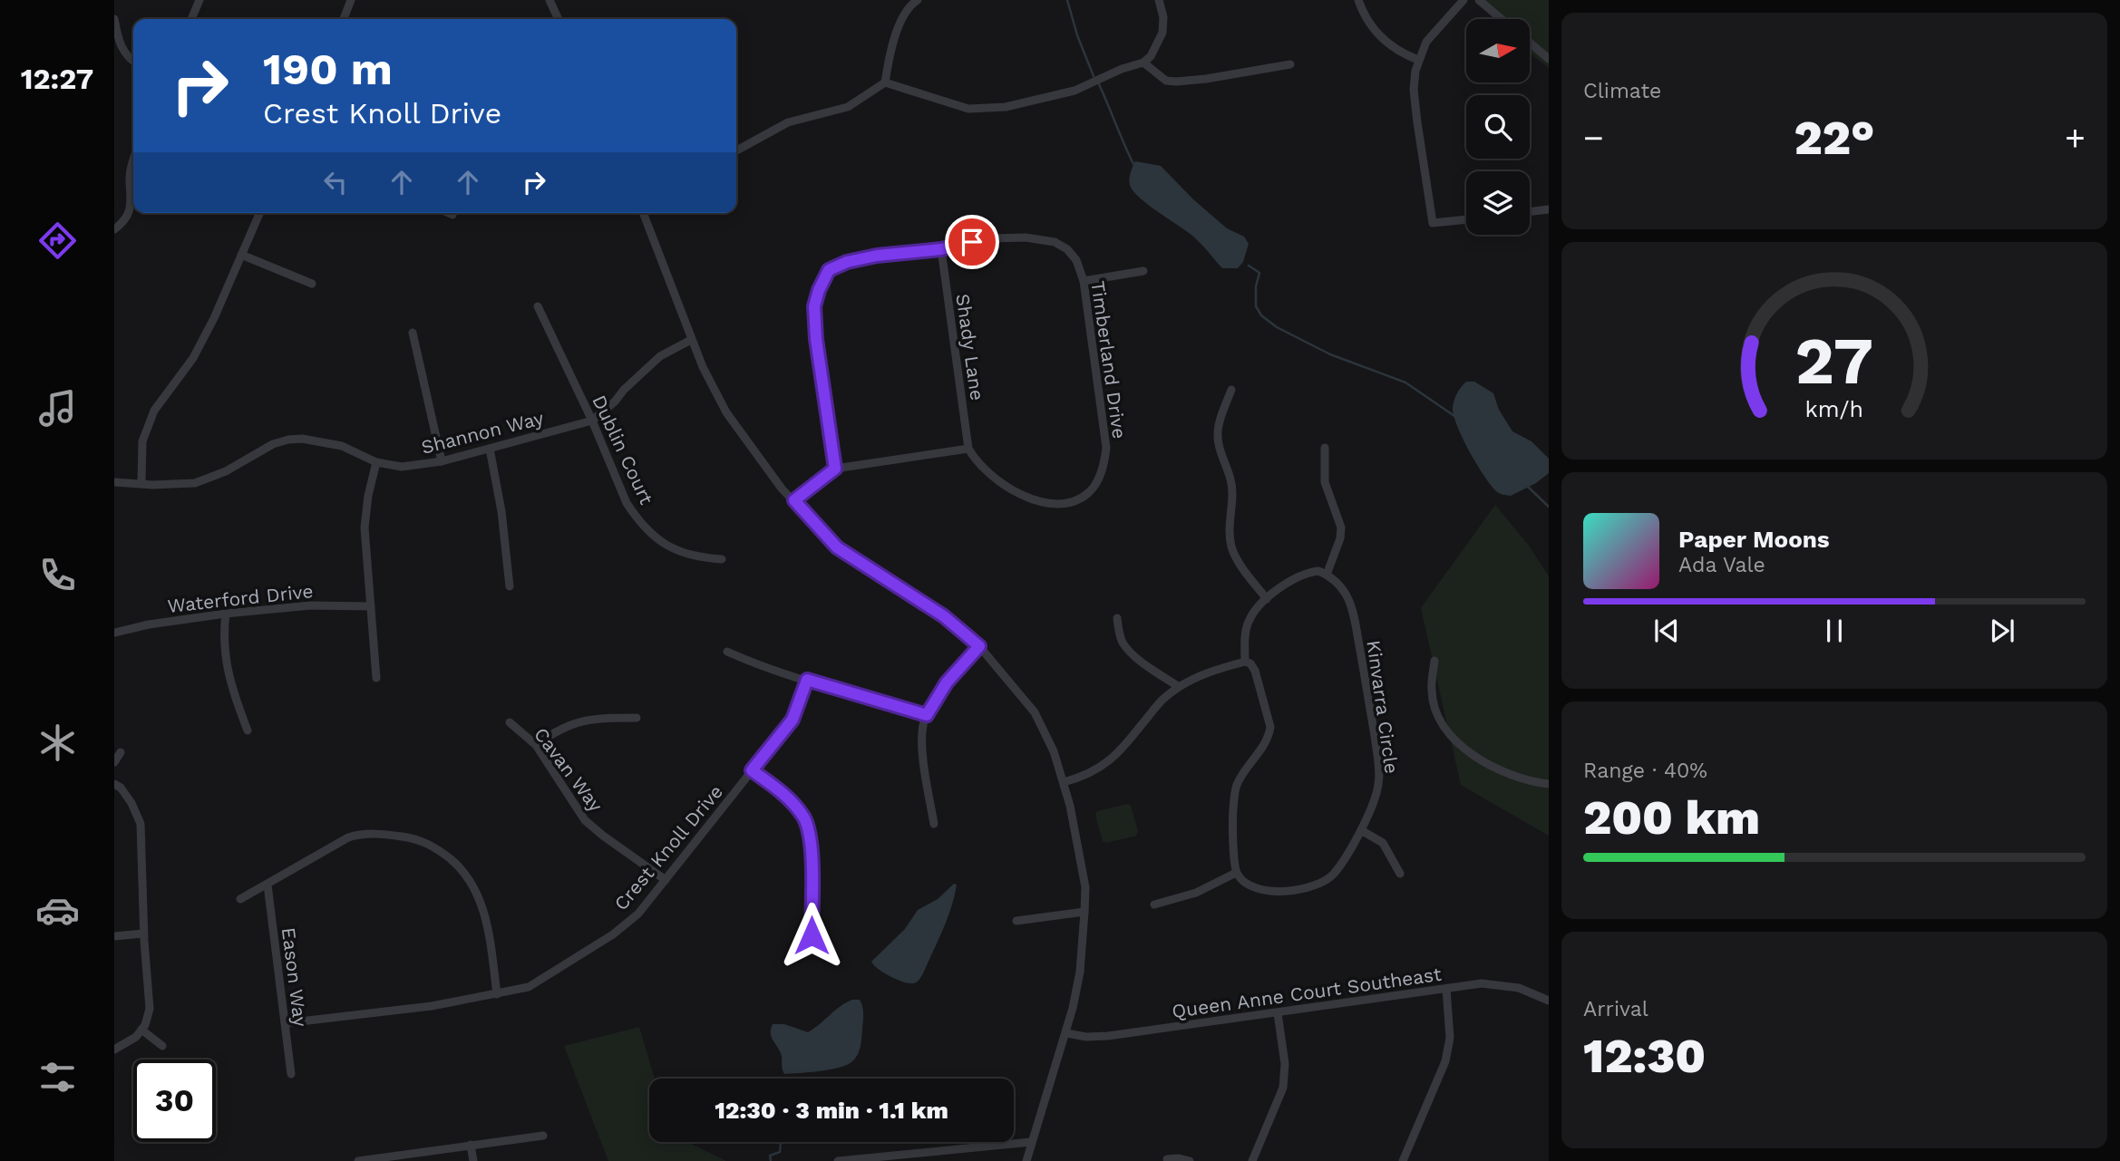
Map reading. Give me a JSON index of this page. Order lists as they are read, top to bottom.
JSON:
{
  "streets": {
    "street": [
      "Shady Lane",
      "Timberland Drive",
      "Shannon Way",
      "Dublin Court",
      "Waterford Drive",
      "Kinvarra Circle",
      "Cavan Way",
      "Crest Knoll Drive",
      "Eason Way",
      "Queen Anne Court Southeast"
    ]
  },
  "crossings": [
    ["Shady Lane", "Timberland Drive"],
    ["Shannon Way", "Dublin Court"],
    ["Cavan Way", "Crest Knoll Drive"],
    ["Crest Knoll Drive", "Eason Way"]
  ],
  "north": "right",
  "page": {
    "tabs": "12:27",
    "tile": [
      "Climate",
      ["Range · 40%", "200 km"],
      ["Arrival", "12:30"]
    ],
    "turn": ["190 m", "Crest Knoll Drive"],
    "heat": ["−", "22°", "+"],
    "song": ["Paper Moons", "Ada Vale"],
    "limit": "30",
    "trip": "12:30 · 3 min · 1.1 km",
    "gauge": ["27", "km/h"]
  }
}
